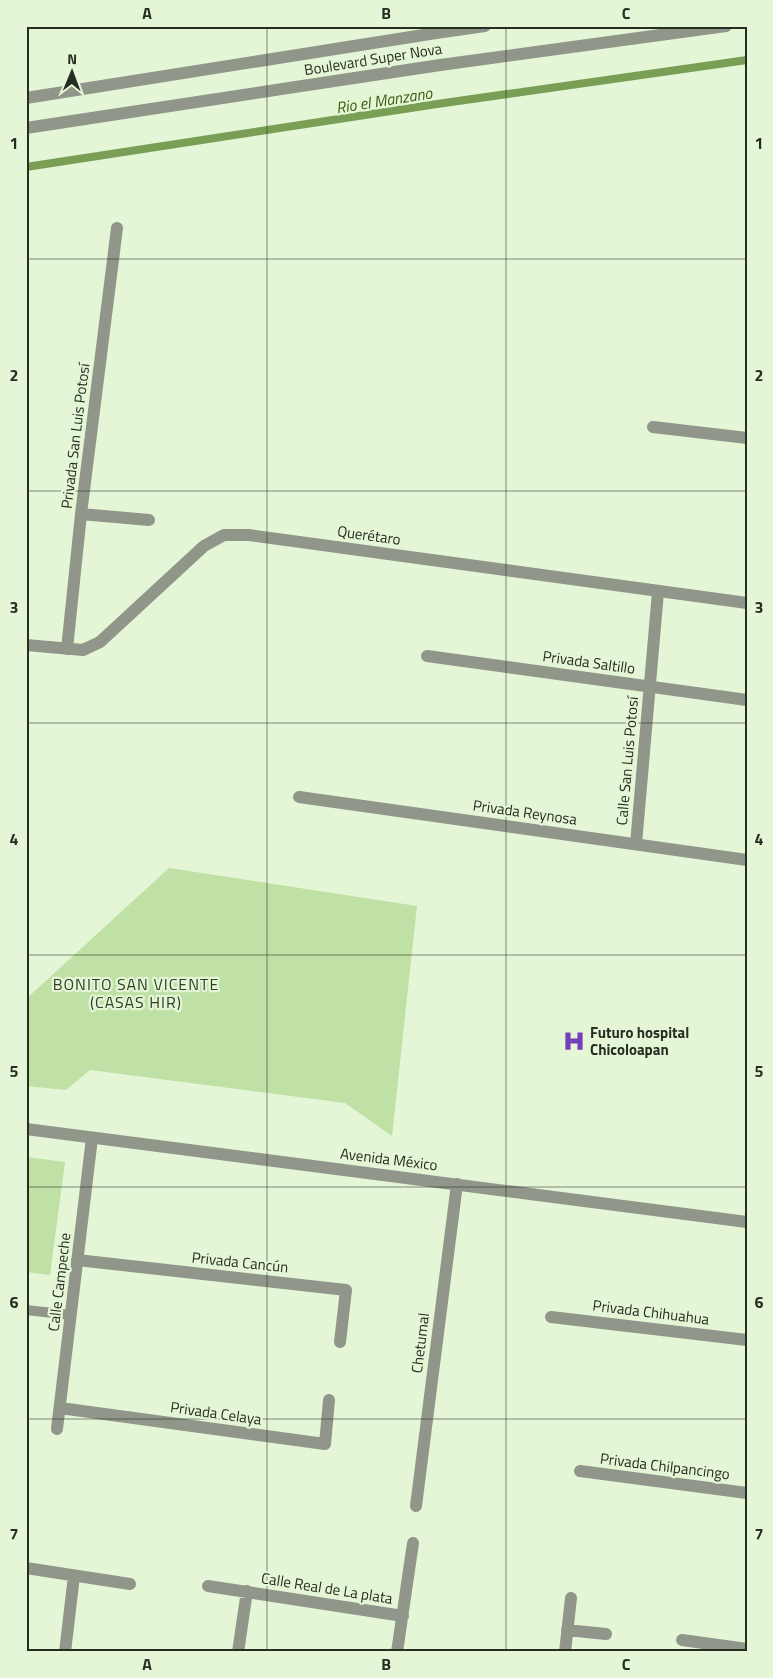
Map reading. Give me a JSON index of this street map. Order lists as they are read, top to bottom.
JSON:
{
  "streets": {
    "street": [
      "Boulevard Super Nova",
      "Privada San Luis Potosí",
      "Querétaro",
      "Privada Saltillo",
      "Calle San Luis Potosí",
      "Privada Reynosa",
      "Avenida México",
      "Privada Cancún",
      "Calle Campeche",
      "Privada Chihuahua",
      "Chetumal",
      "Privada Celaya",
      "Privada Chilpancingo",
      "Calle Real de La plata"
    ]
  },
  "crossings": [
    ["Privada San Luis Potosí", "Querétaro"],
    ["Querétaro", "Calle San Luis Potosí"],
    ["Privada Saltillo", "Calle San Luis Potosí"],
    ["Calle San Luis Potosí", "Privada Reynosa"],
    ["Avenida México", "Calle Campeche"],
    ["Avenida México", "Chetumal"],
    ["Privada Cancún", "Calle Campeche"],
    ["Calle Campeche", "Privada Celaya"]
  ],
  "districts": ["BONITO SAN VICENTE (CASAS HIR)"],
  "water": ["Rio el Manzano"],
  "places": {
    "hospital": ["Futuro hospital Chicoloapan"]
  },
  "north": "top",
  "grid": {
    "columns": ["A", "B", "C"],
    "rows": [
      "1",
      "2",
      "3",
      "4",
      "5",
      "6",
      "7"
    ]
  }
}
